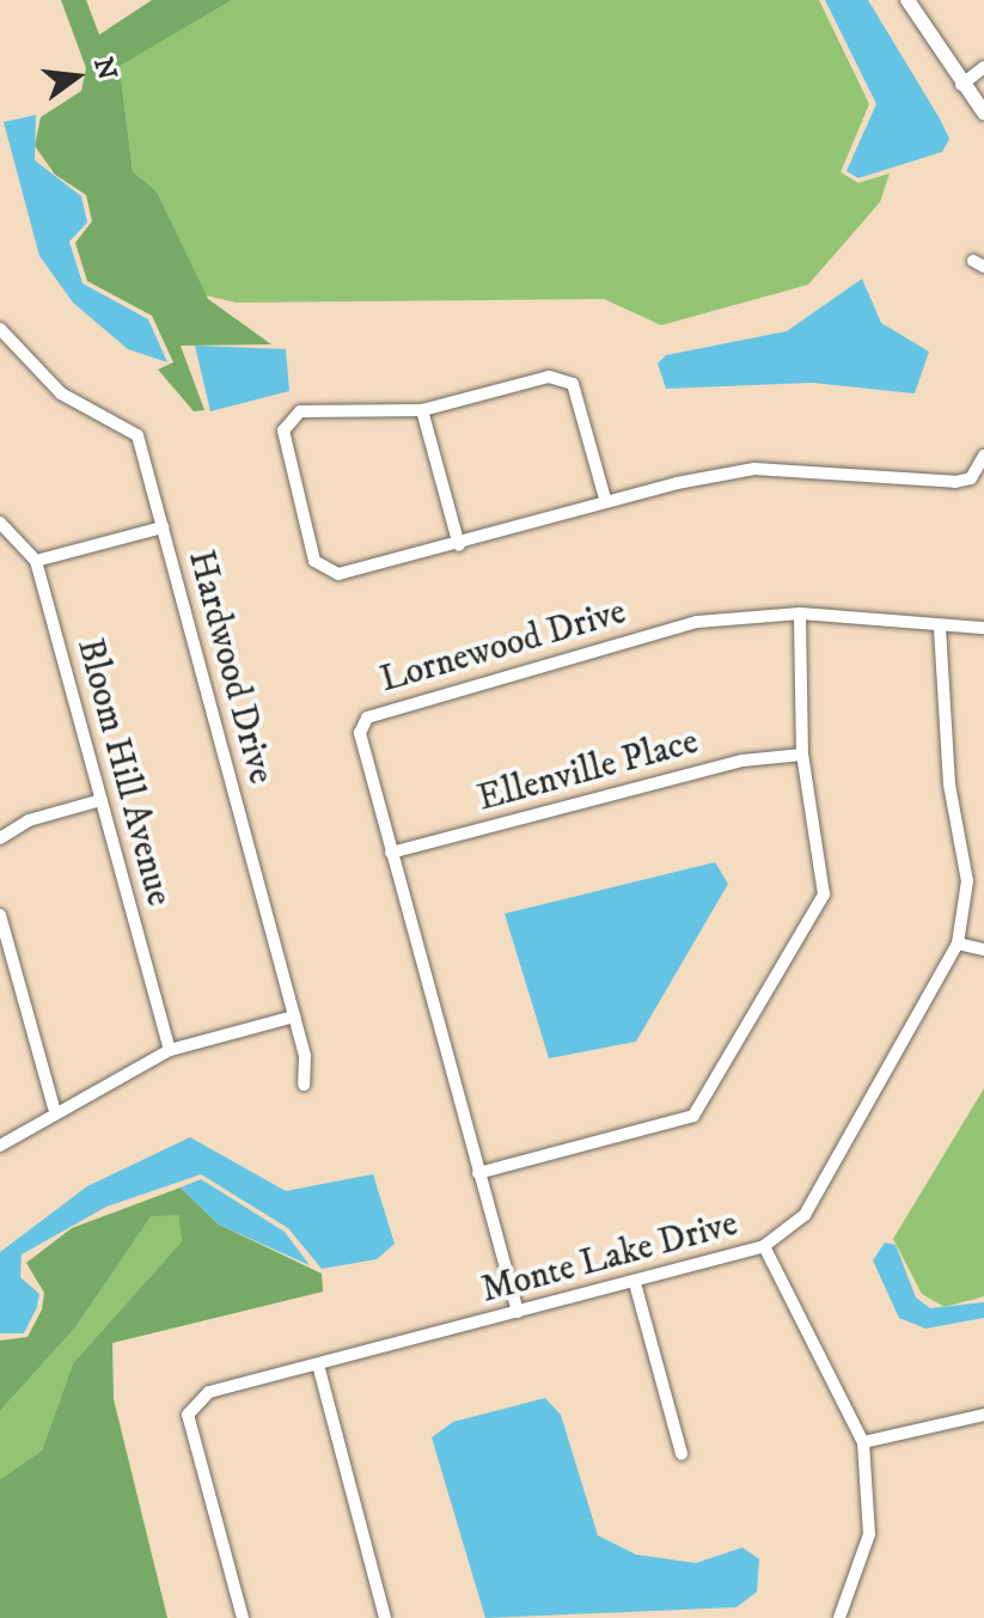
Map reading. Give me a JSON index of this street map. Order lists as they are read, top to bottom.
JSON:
{
  "streets": {
    "street": [
      "Lornewood Drive",
      "Hardwood Drive",
      "Ellenville Place",
      "Bloom Hill Avenue",
      "Monte Lake Drive"
    ]
  },
  "crossings": [
    ["Lornewood Drive", "Ellenville Place"],
    ["Lornewood Drive", "Monte Lake Drive"]
  ],
  "north": "right"
}
